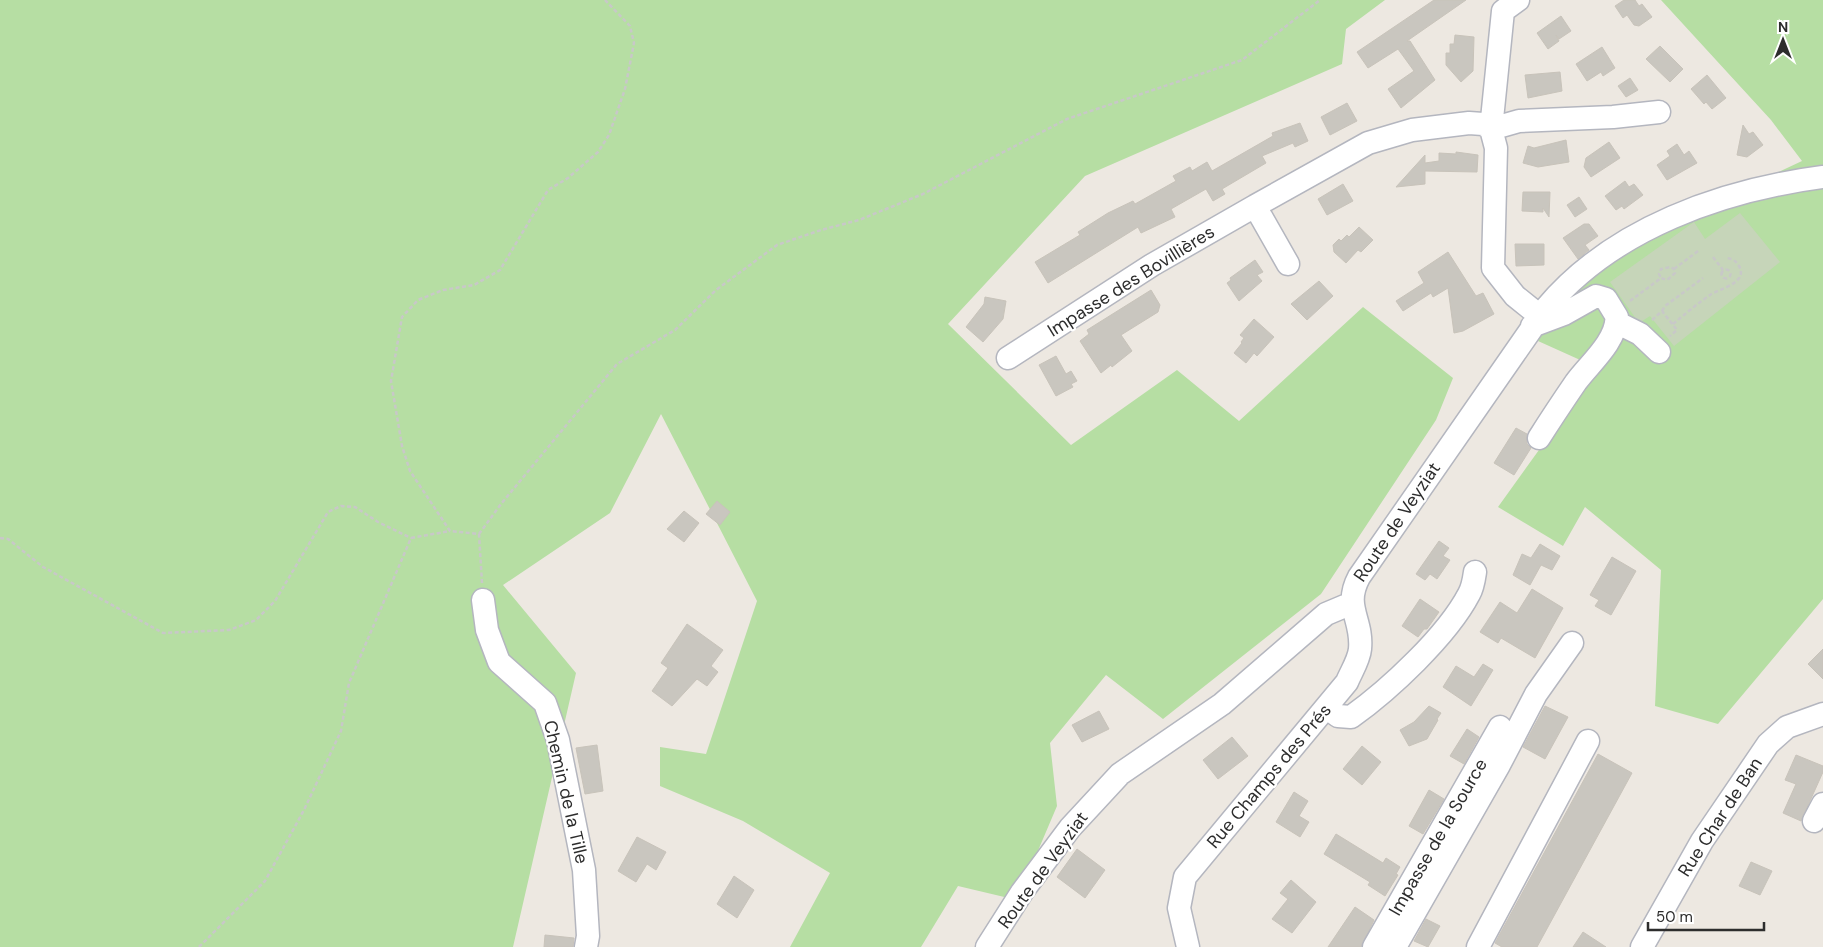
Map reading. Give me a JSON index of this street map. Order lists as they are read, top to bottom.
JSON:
{
  "streets": {
    "street": [
      "Impasse des Bovillières",
      "Route de Veyziat",
      "Rue Champs des Prés",
      "Chemin de la Tille",
      "Rue Char de Ban",
      "Impasse de la Source"
    ]
  },
  "crossings": [
    ["Route de Veyziat", "Rue Champs des Prés"]
  ],
  "scale_bar": "50 m",
  "north": "top"
}
